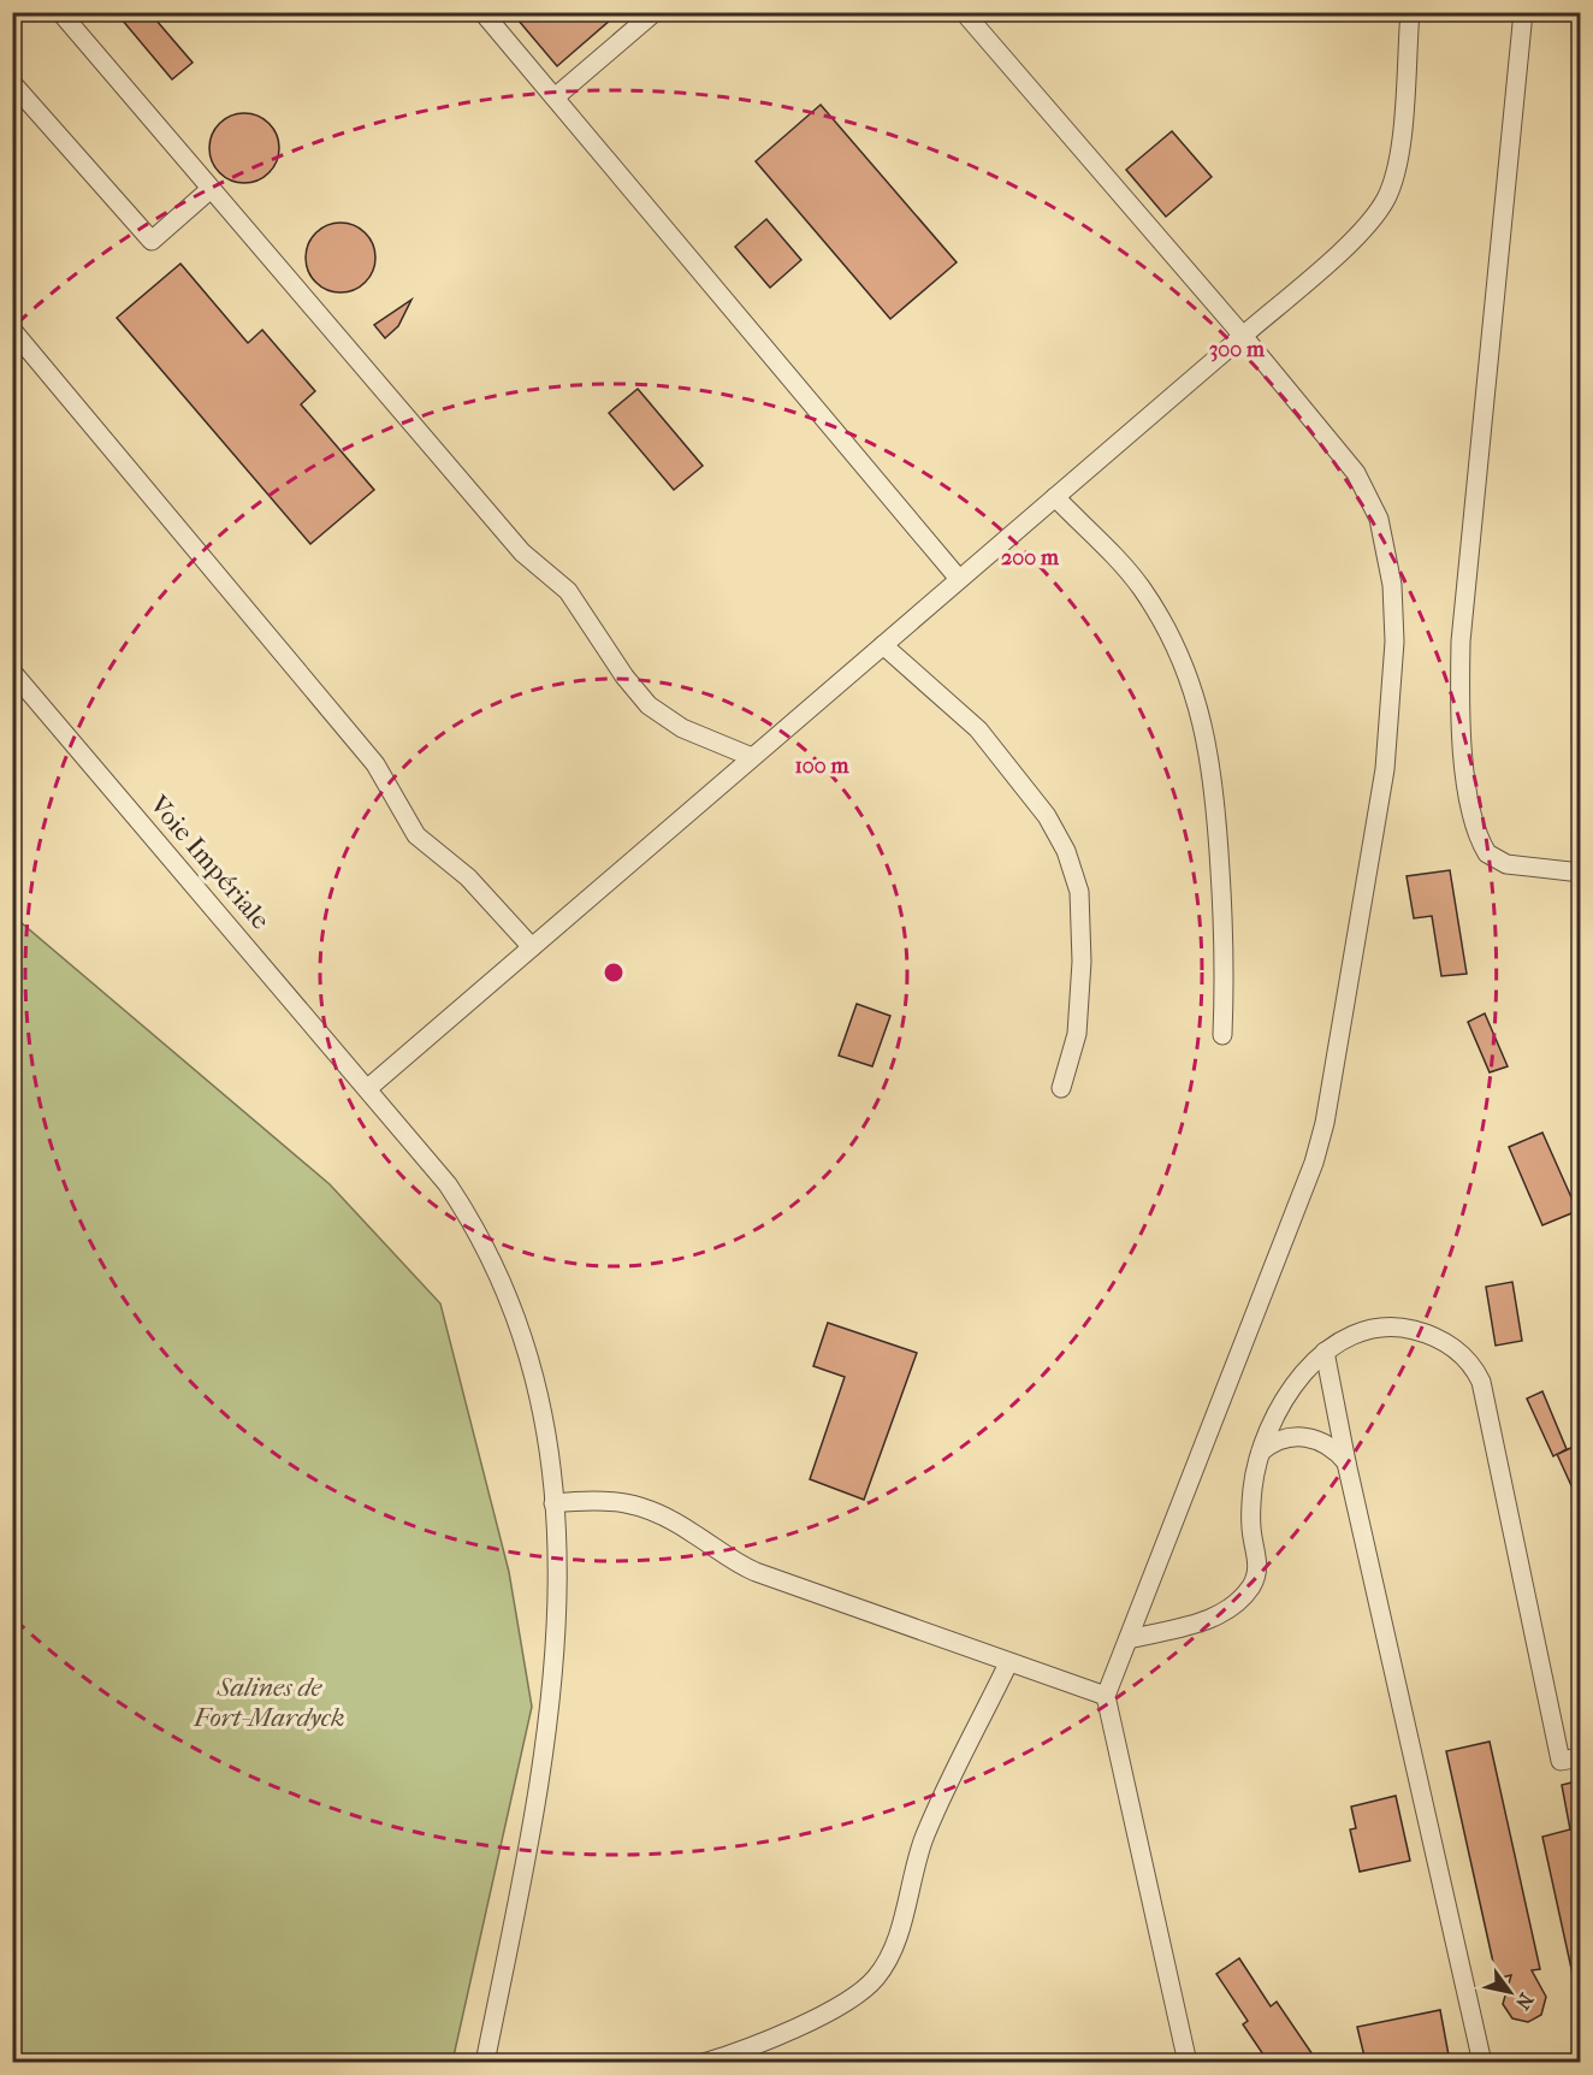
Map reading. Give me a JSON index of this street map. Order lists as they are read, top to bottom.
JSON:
{
  "streets": {
    "street": ["Voie Impériale"]
  },
  "parks": ["Salines de Fort-Mardyck"],
  "north": "bottom right",
  "rings": ["300 m", "200 m", "100 m"]
}
